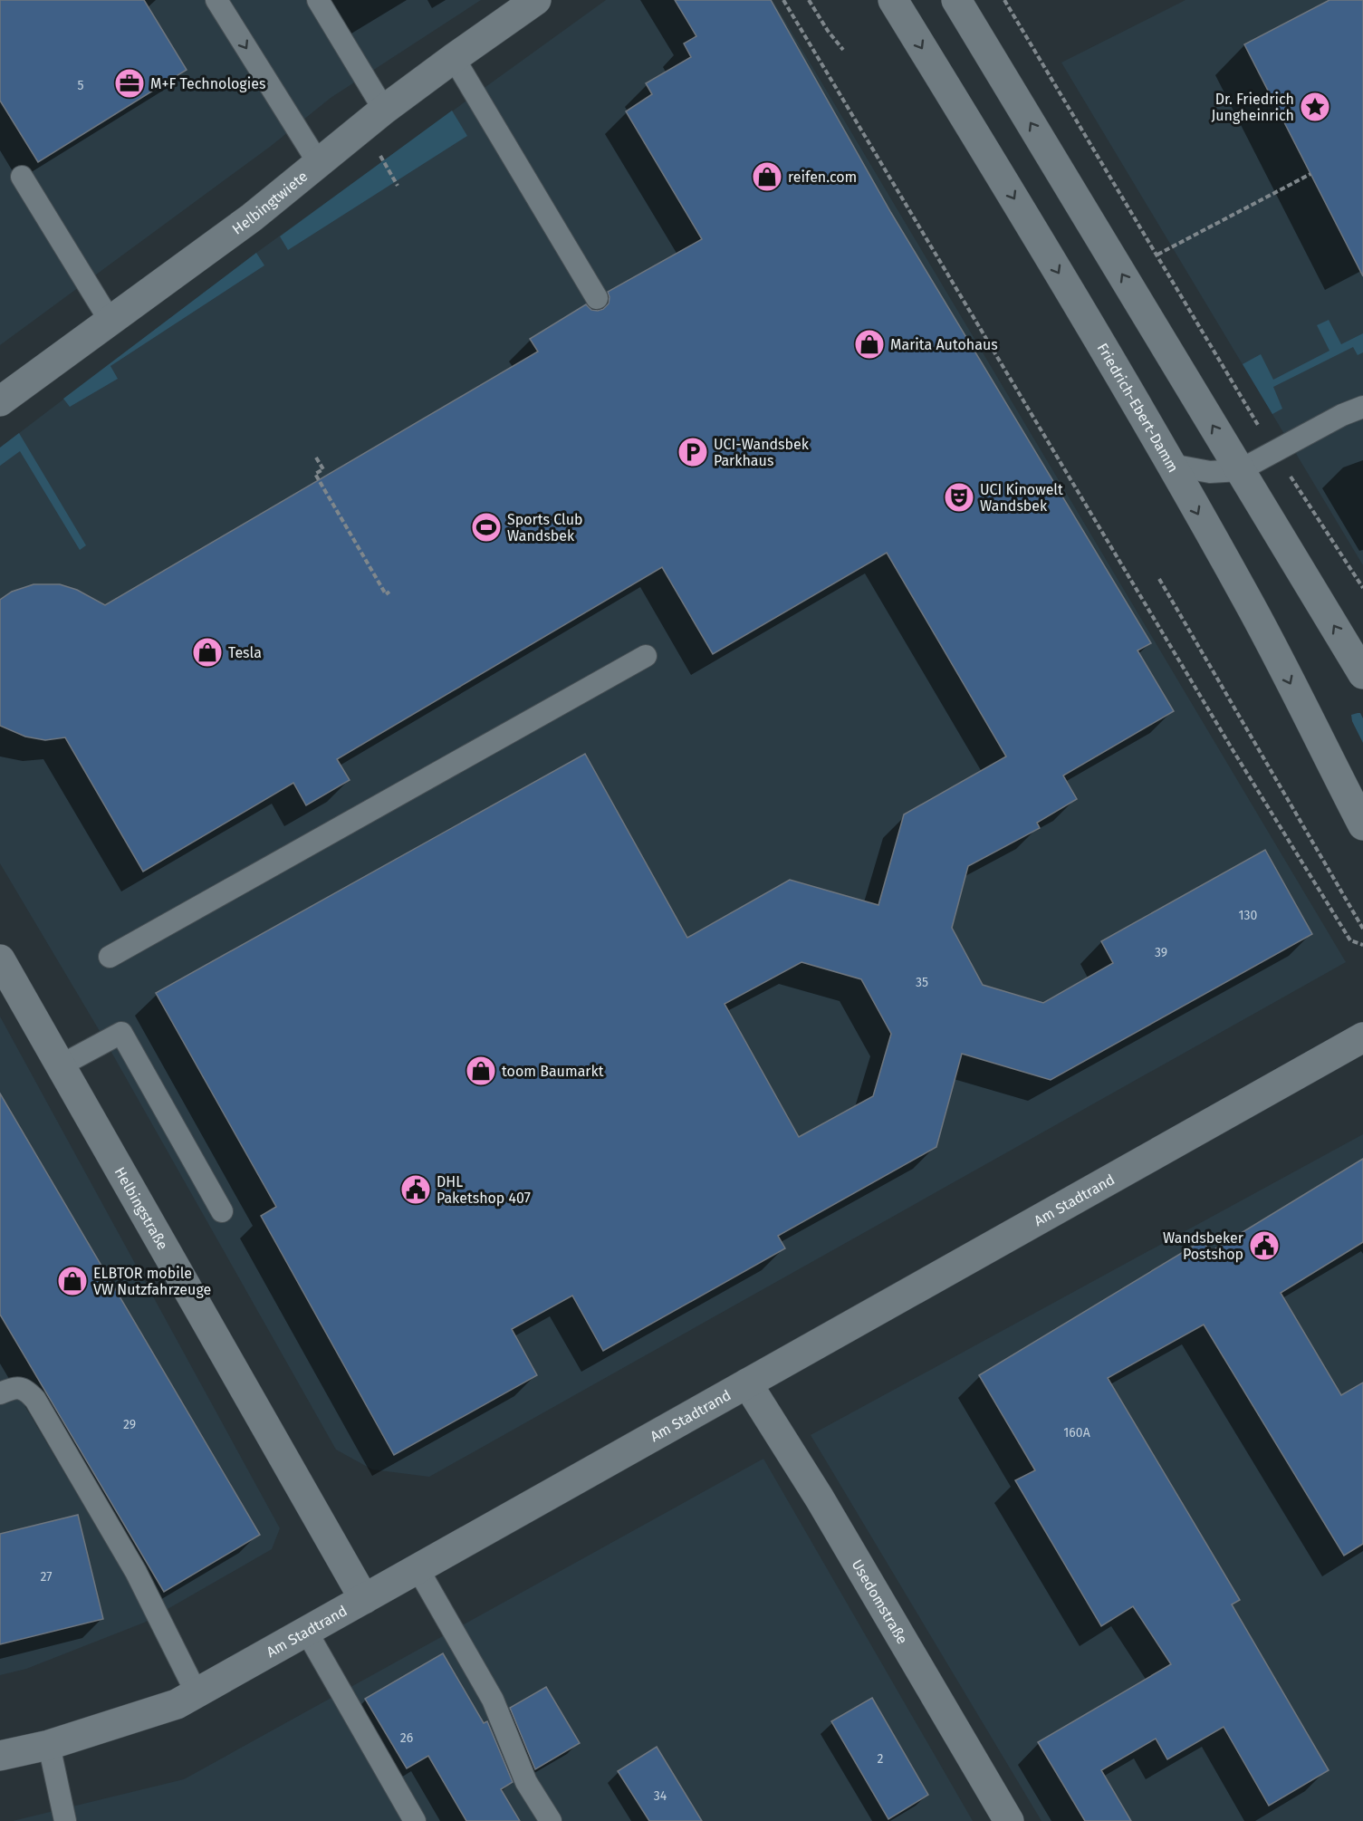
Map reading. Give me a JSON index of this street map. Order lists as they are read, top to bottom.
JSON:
{
  "streets": {
    "main road": [
      "Helbingtwiete",
      "Friedrich-Ebert-Damm",
      "Am Stadtrand",
      "Helbingstraße",
      "Usedomstraße"
    ]
  },
  "crossings": [
    ["Am Stadtrand", "Helbingstraße"],
    ["Am Stadtrand", "Usedomstraße"]
  ],
  "places": {
    "office": ["M+F Technologies"],
    "place": ["Dr. Friedrich Jungheinrich"],
    "shop": [
      "reifen.com",
      "Marita Autohaus",
      "Tesla",
      "toom Baumarkt",
      "ELBTOR mobile VW Nutzfahrzeuge"
    ],
    "parking": ["UCI-Wandsbek Parkhaus"],
    "theatre": ["UCI Kinowelt Wandsbek"],
    "sports": ["Sports Club Wandsbek"],
    "public building": ["DHL Paketshop 407", "Wandsbeker Postshop"]
  },
  "house_numbers": [
    "5",
    "130",
    "39",
    "35",
    "29",
    "160A",
    "27",
    "26",
    "2",
    "34"
  ]
}
